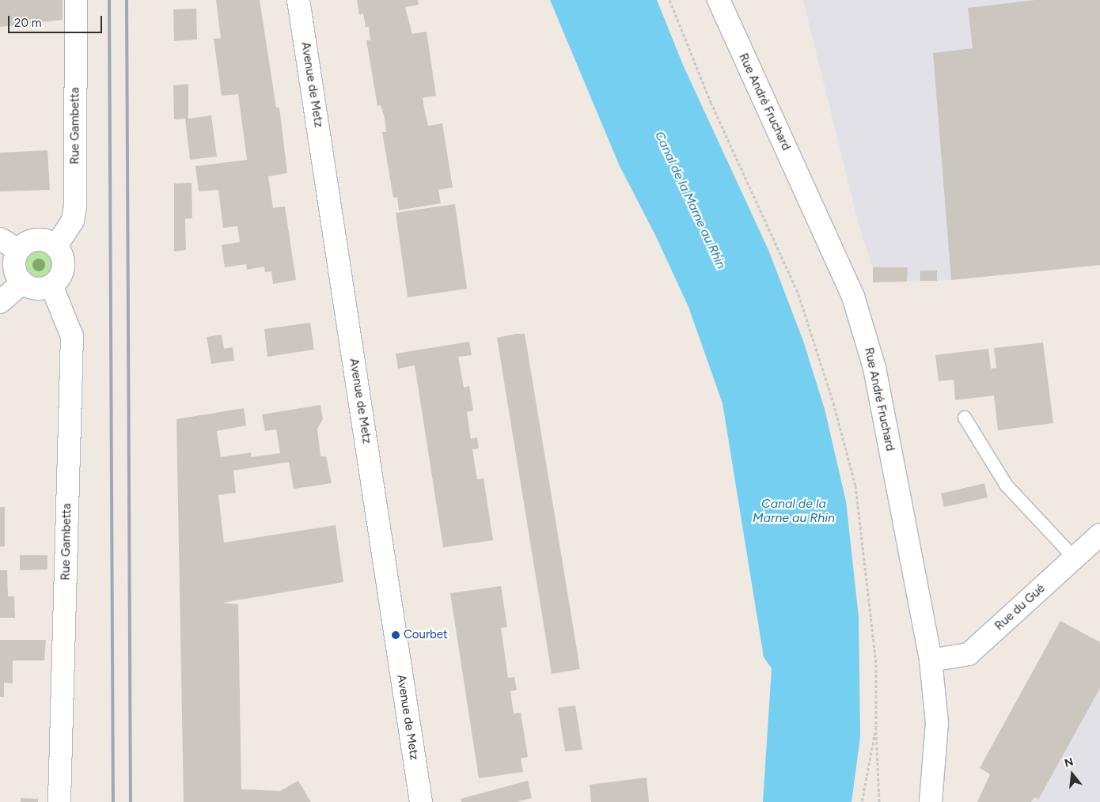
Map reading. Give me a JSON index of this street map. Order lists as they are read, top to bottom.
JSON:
{
  "streets": {
    "street": [
      "Avenue de Metz",
      "Rue André Fruchard",
      "Rue Gambetta",
      "Rue du Gué"
    ]
  },
  "crossings": [
    ["Rue André Fruchard", "Rue du Gué"]
  ],
  "water": ["Canal de la Marne au Rhin"],
  "places": ["Courbet"],
  "scale_bar": "20 m",
  "north": "top"
}
